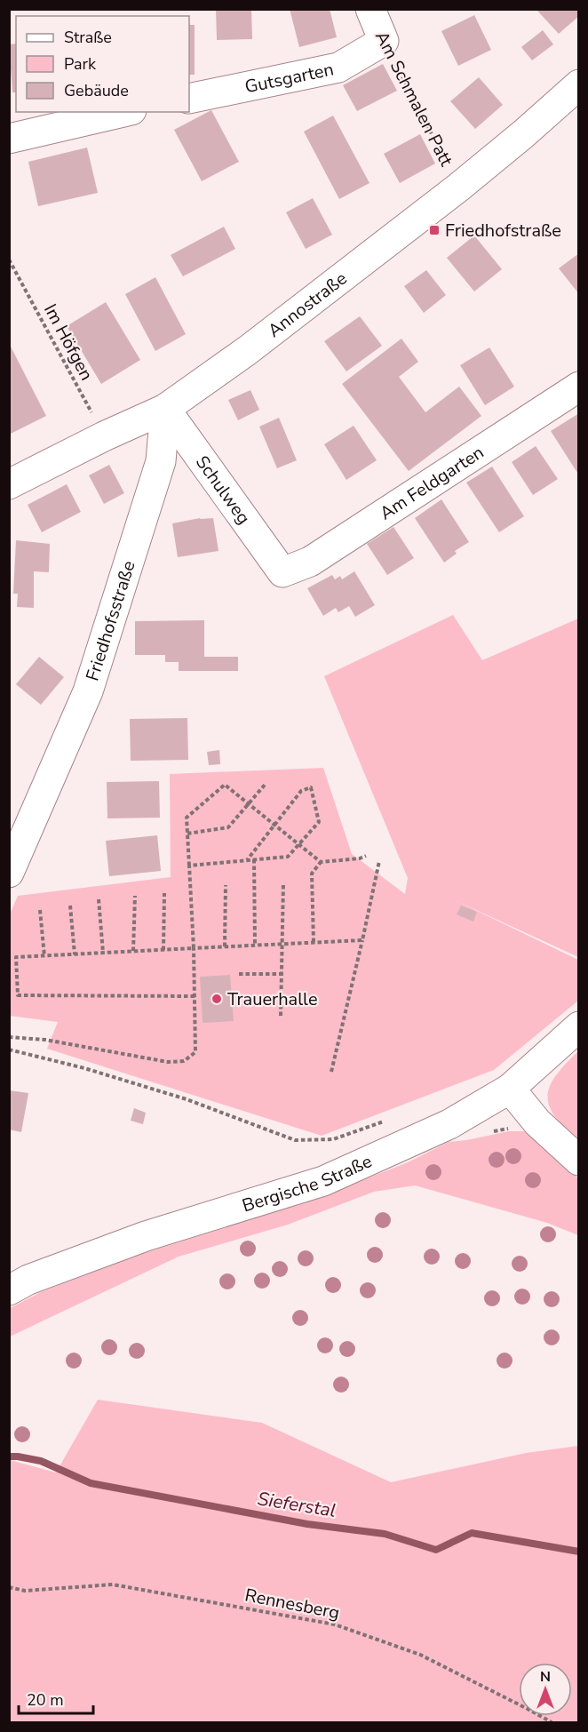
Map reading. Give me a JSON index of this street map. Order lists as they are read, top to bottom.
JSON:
{
  "streets": {
    "street": [
      "Gutsgarten",
      "Am Schmalen Patt",
      "Annostraße",
      "Am Feldgarten",
      "Schulweg",
      "Friedhofsstraße",
      "Bergische Straße"
    ],
    "path": ["Im Höfgen", "Rennesberg"]
  },
  "crossings": [
    ["Gutsgarten", "Am Schmalen Patt"],
    ["Am Schmalen Patt", "Annostraße"],
    ["Annostraße", "Im Höfgen"],
    ["Annostraße", "Schulweg"],
    ["Annostraße", "Friedhofsstraße"],
    ["Am Feldgarten", "Schulweg"],
    ["Schulweg", "Friedhofsstraße"]
  ],
  "water": ["Sieferstal"],
  "places": {
    "transit": ["Friedhofstraße"],
    "other": ["Trauerhalle"]
  },
  "legend": ["Straße", "Park", "Gebäude"],
  "scale_bar": "20 m",
  "north": "top"
}
